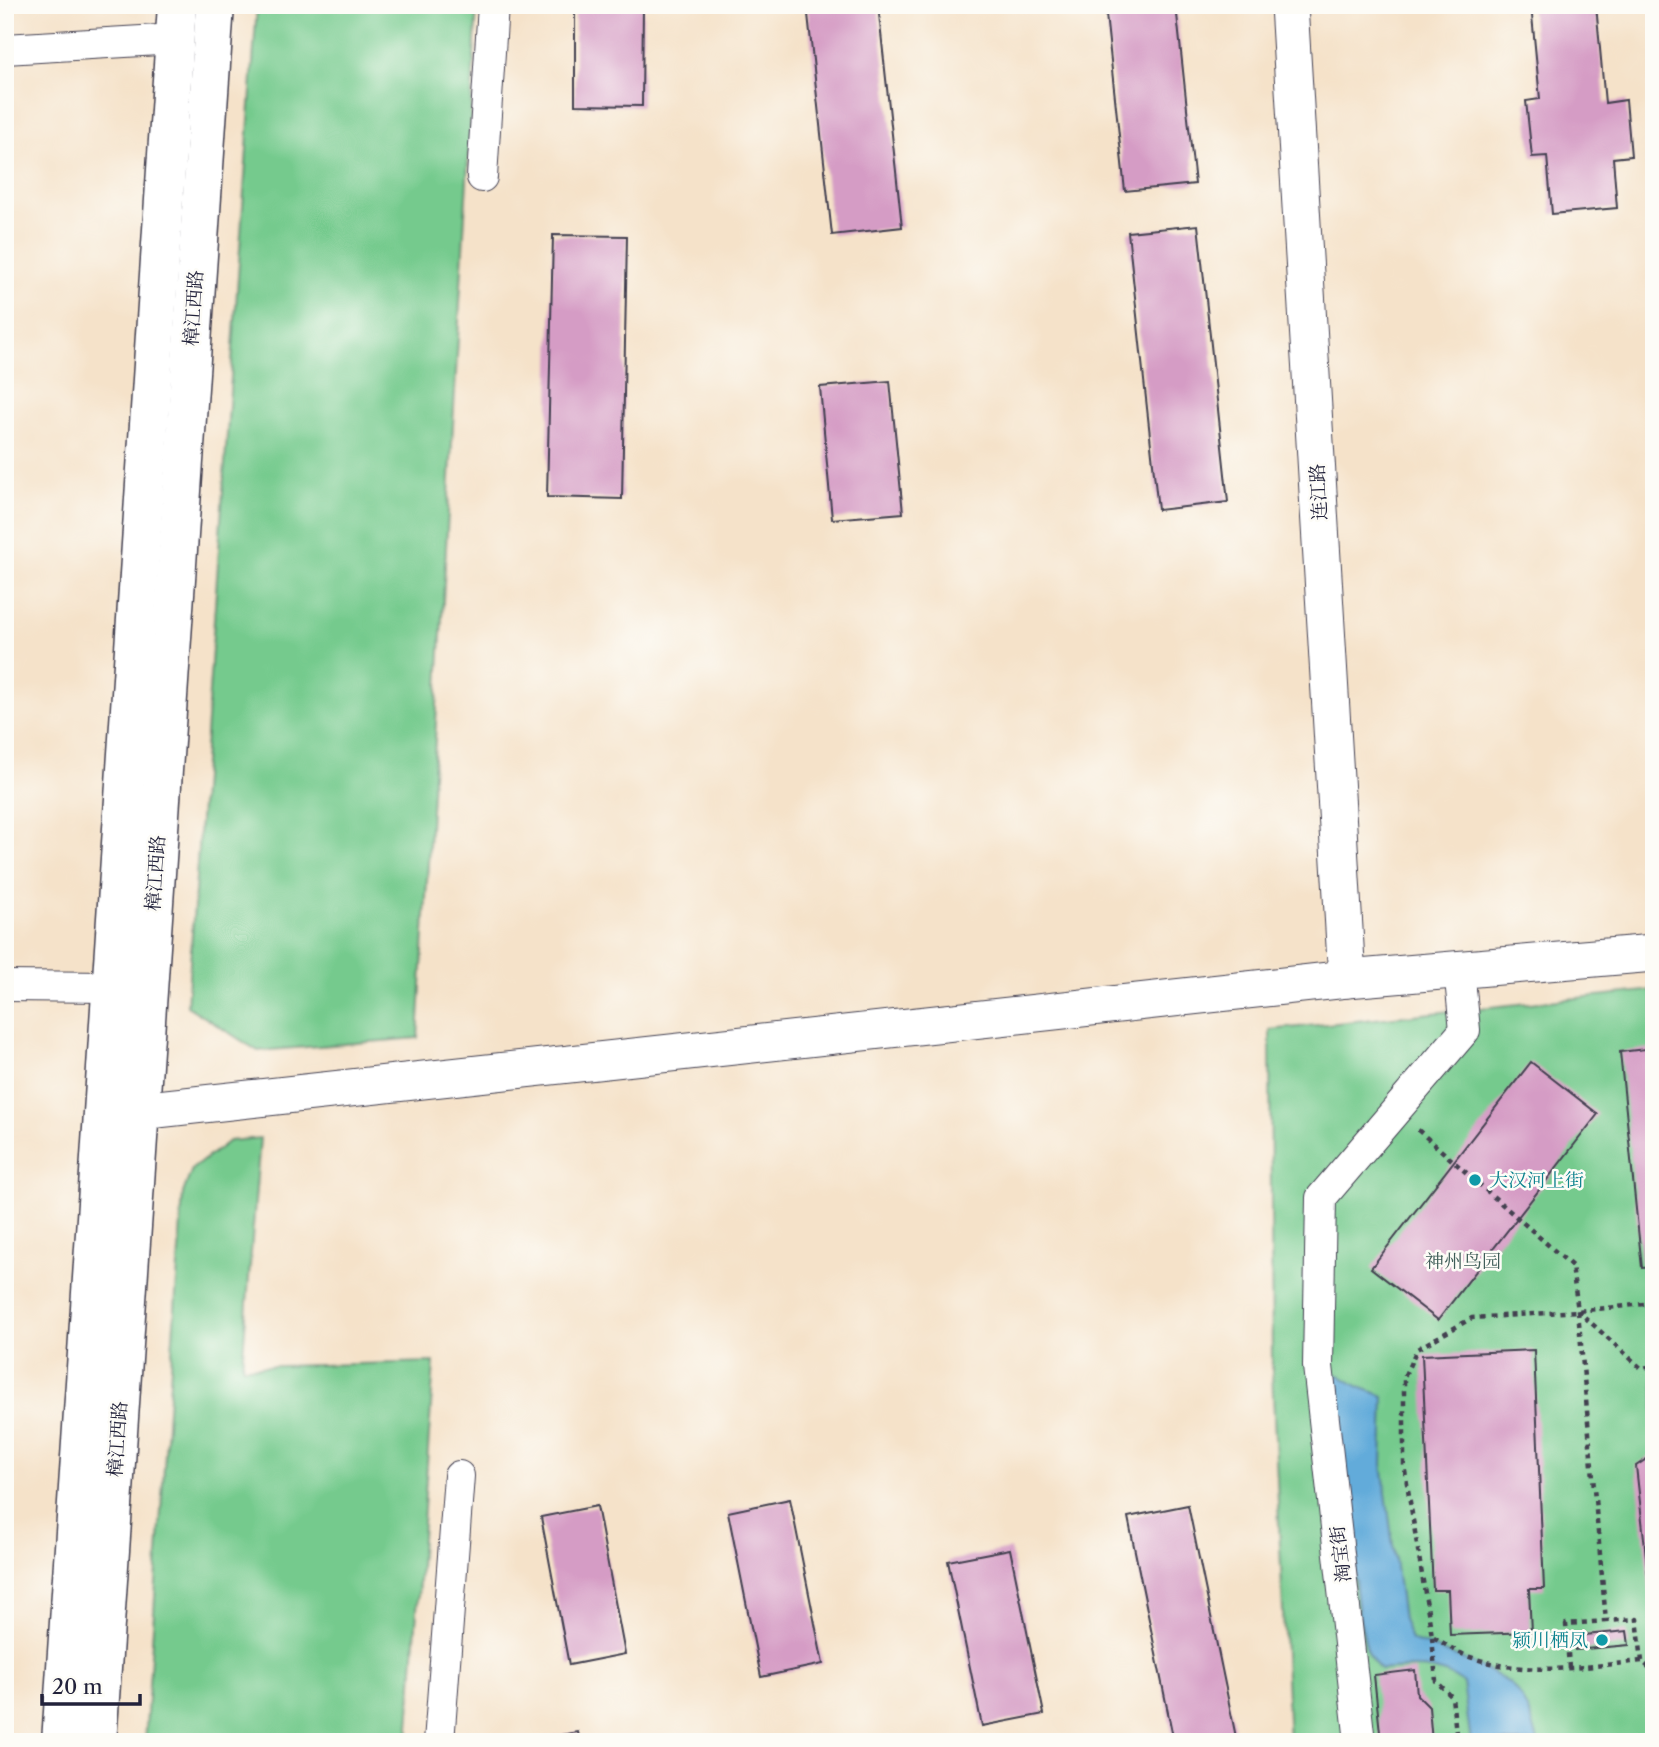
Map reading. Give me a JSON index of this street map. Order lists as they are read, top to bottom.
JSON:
{
  "streets": {
    "main road": ["樟江西路"],
    "street": ["连江路", "淘宝街"]
  },
  "parks": ["神州鸟园"],
  "places": ["大汉河上街", "颍川栖凤"],
  "scale_bar": "20 m"
}
